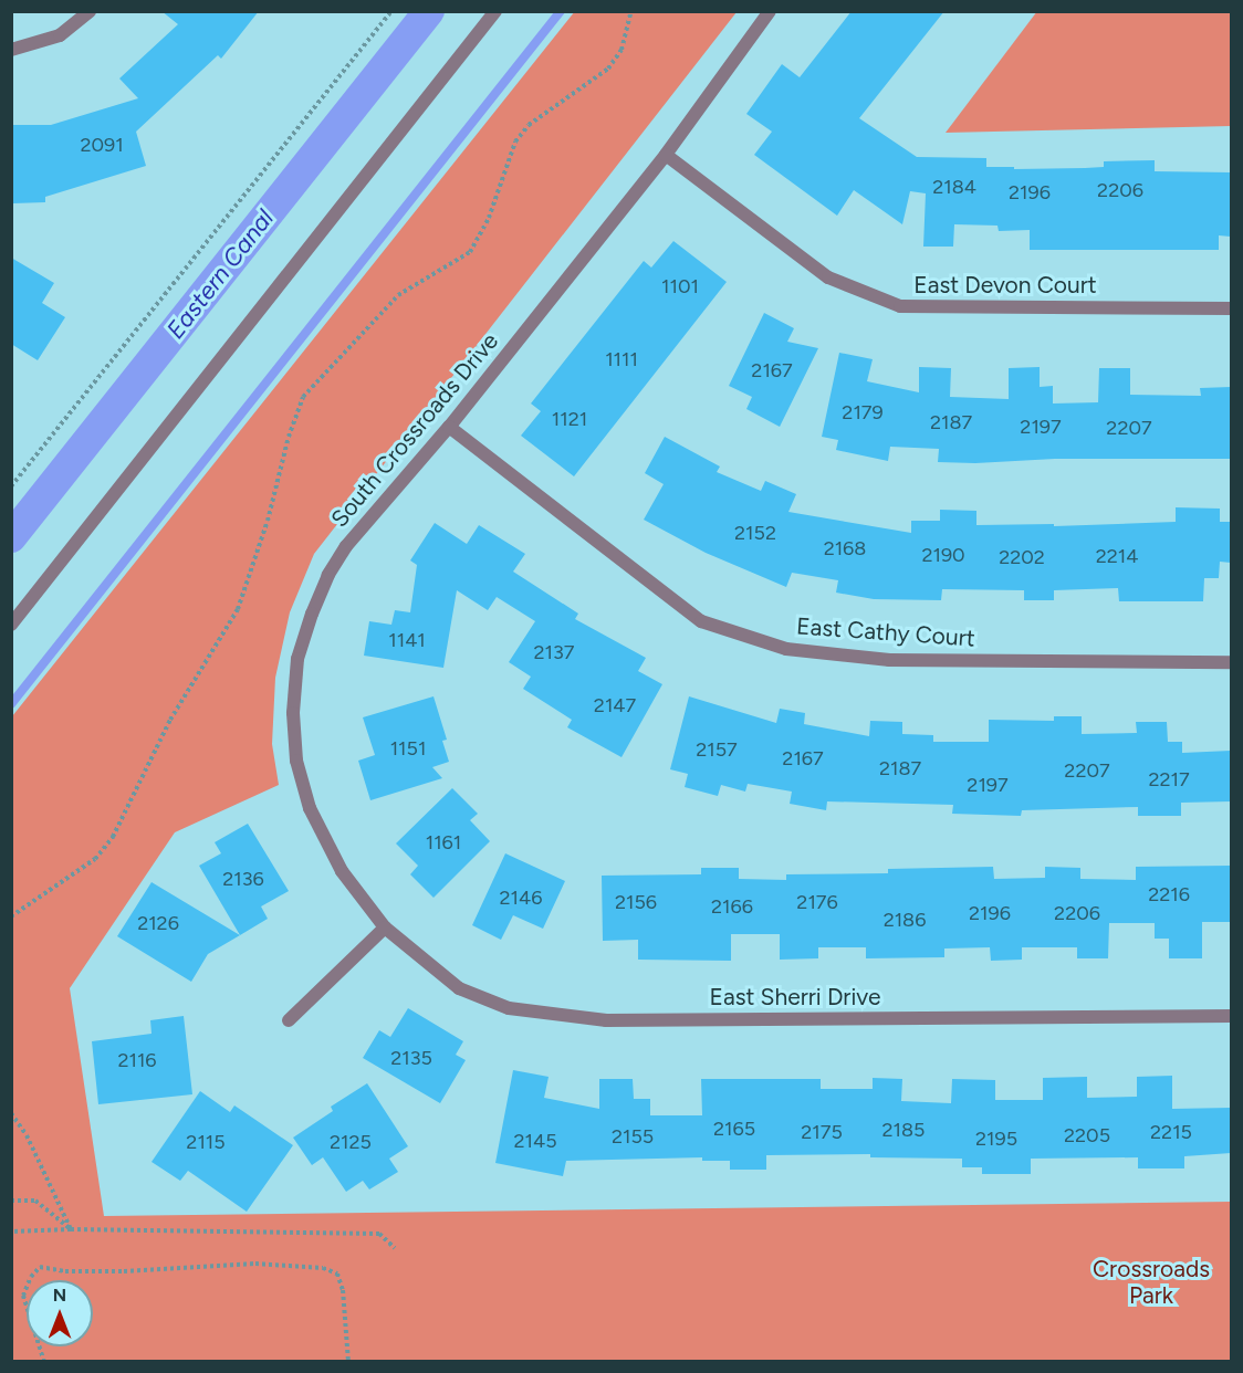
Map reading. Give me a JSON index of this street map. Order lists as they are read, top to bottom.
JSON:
{
  "streets": {
    "street": [
      "East Devon Court",
      "South Crossroads Drive",
      "East Cathy Court",
      "East Sherri Drive"
    ]
  },
  "crossings": [
    ["East Devon Court", "South Crossroads Drive"],
    ["South Crossroads Drive", "East Cathy Court"],
    ["South Crossroads Drive", "East Sherri Drive"]
  ],
  "water": ["Eastern Canal"],
  "parks": ["Crossroads Park"],
  "house_numbers": [
    "2091",
    "2184",
    "2206",
    "2196",
    "1101",
    "1111",
    "2167",
    "2179",
    "1121",
    "2187",
    "2197",
    "2207",
    "2152",
    "2168",
    "2190",
    "2214",
    "2202",
    "1141",
    "2137",
    "2147",
    "1151",
    "2157",
    "2167",
    "2187",
    "2207",
    "2217",
    "2197",
    "1161",
    "2136",
    "2216",
    "2146",
    "2156",
    "2176",
    "2166",
    "2196",
    "2206",
    "2186",
    "2126",
    "2135",
    "2116",
    "2165",
    "2185",
    "2175",
    "2215",
    "2205",
    "2155",
    "2195",
    "2145",
    "2115",
    "2125"
  ],
  "north": "top"
}
